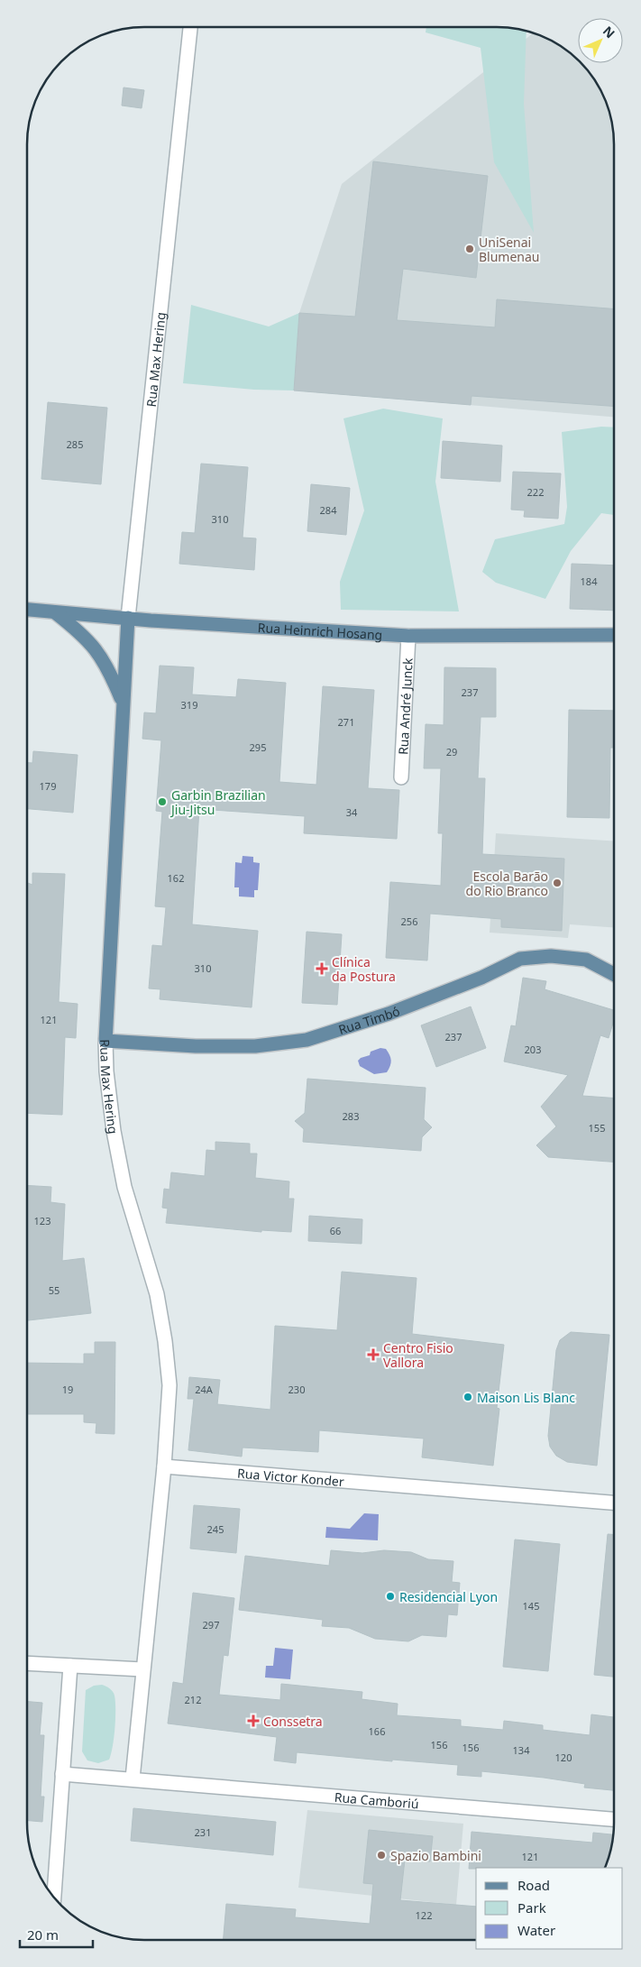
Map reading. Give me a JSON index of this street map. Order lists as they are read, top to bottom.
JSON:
{
  "streets": {
    "main road": ["Rua Max Hering", "Rua Heinrich Hosang", "Rua Timbó"],
    "street": ["Rua André Junck", "Rua Victor Konder", "Rua Camboriú"]
  },
  "crossings": [
    ["Rua Max Hering", "Rua Heinrich Hosang"],
    ["Rua Max Hering", "Rua Timbó"],
    ["Rua Max Hering", "Rua Victor Konder"],
    ["Rua Heinrich Hosang", "Rua André Junck"]
  ],
  "places": {
    "other": [
      "UniSenai Blumenau",
      "Garbin Brazilian Jiu-Jitsu",
      "Escola Barão do Rio Branco",
      "Maison Lis Blanc",
      "Residencial Lyon",
      "Spazio Bambini"
    ],
    "health": ["Clínica da Postura", "Centro Fisio Vallora", "Conssetra"]
  },
  "house_numbers": [
    "285",
    "222",
    "284",
    "310",
    "184",
    "237",
    "319",
    "271",
    "295",
    "29",
    "179",
    "34",
    "162",
    "256",
    "310",
    "121",
    "237",
    "203",
    "283",
    "155",
    "123",
    "66",
    "55",
    "19",
    "24A",
    "230",
    "245",
    "145",
    "297",
    "212",
    "166",
    "156",
    "156",
    "134",
    "120",
    "231",
    "121",
    "122"
  ],
  "legend": ["Road", "Park", "Water"],
  "scale_bar": "20 m",
  "north": "top right"
}
